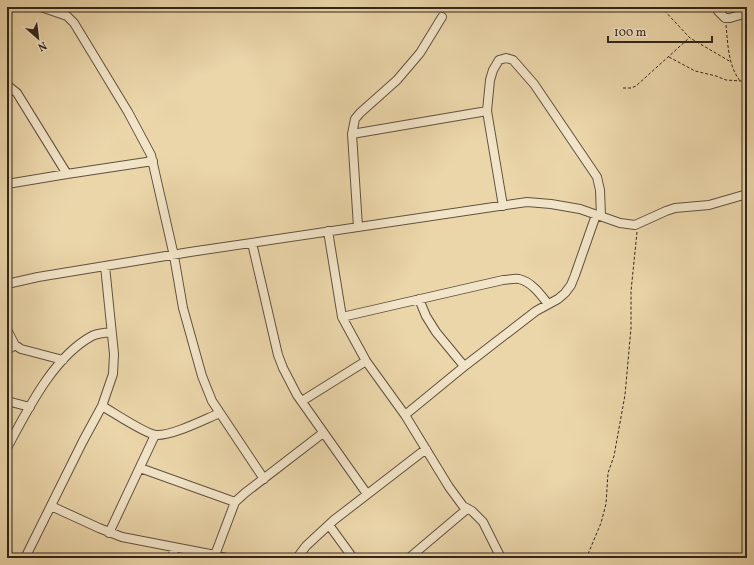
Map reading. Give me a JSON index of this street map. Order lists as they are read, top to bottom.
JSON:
{
  "scale_bar": "100 m",
  "north": "bottom right"
}
